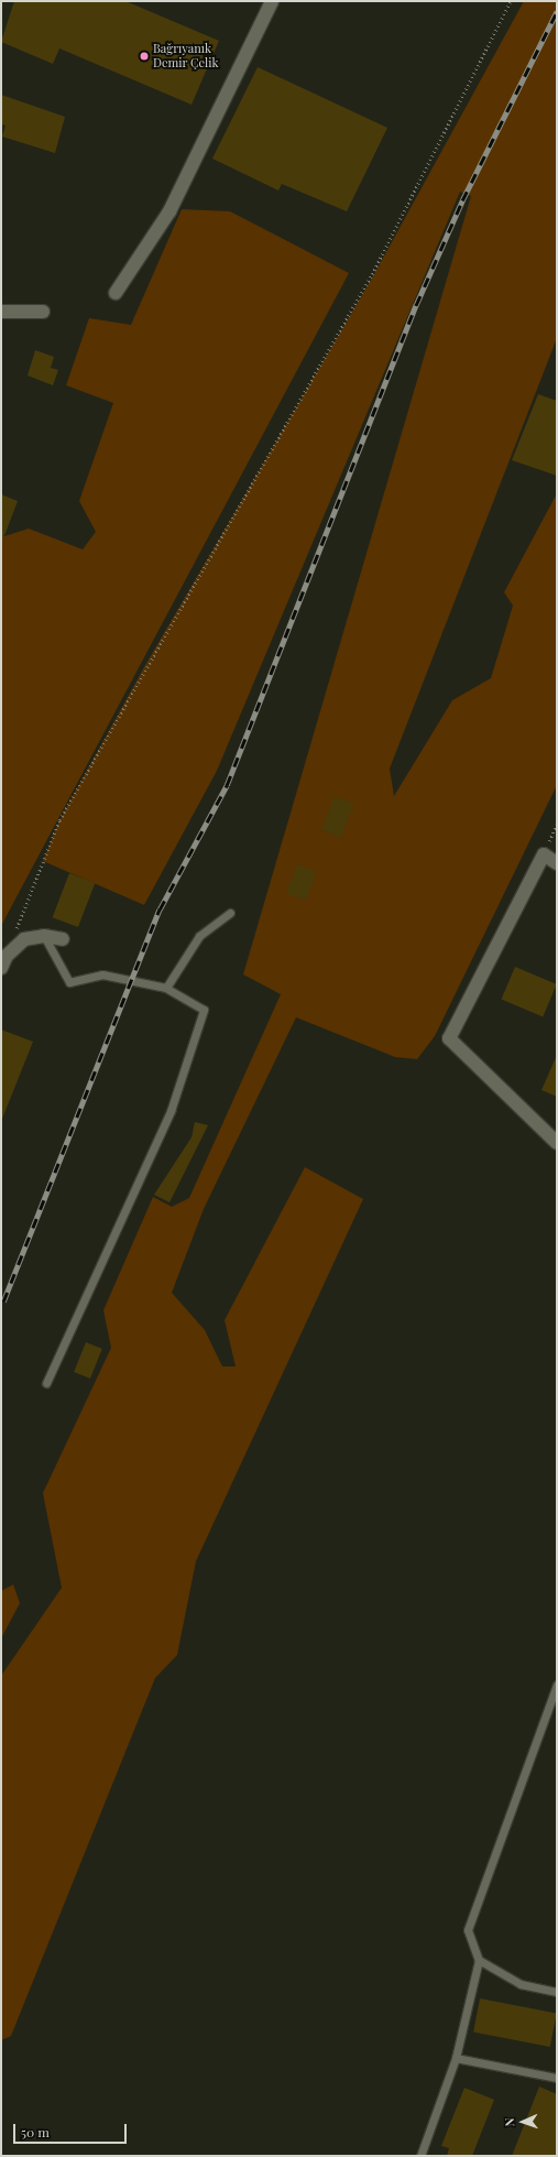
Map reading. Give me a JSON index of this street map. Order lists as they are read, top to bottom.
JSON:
{
  "places": ["Bağrıyanık Demir Çelik"],
  "scale_bar": "50 m",
  "north": "left"
}
